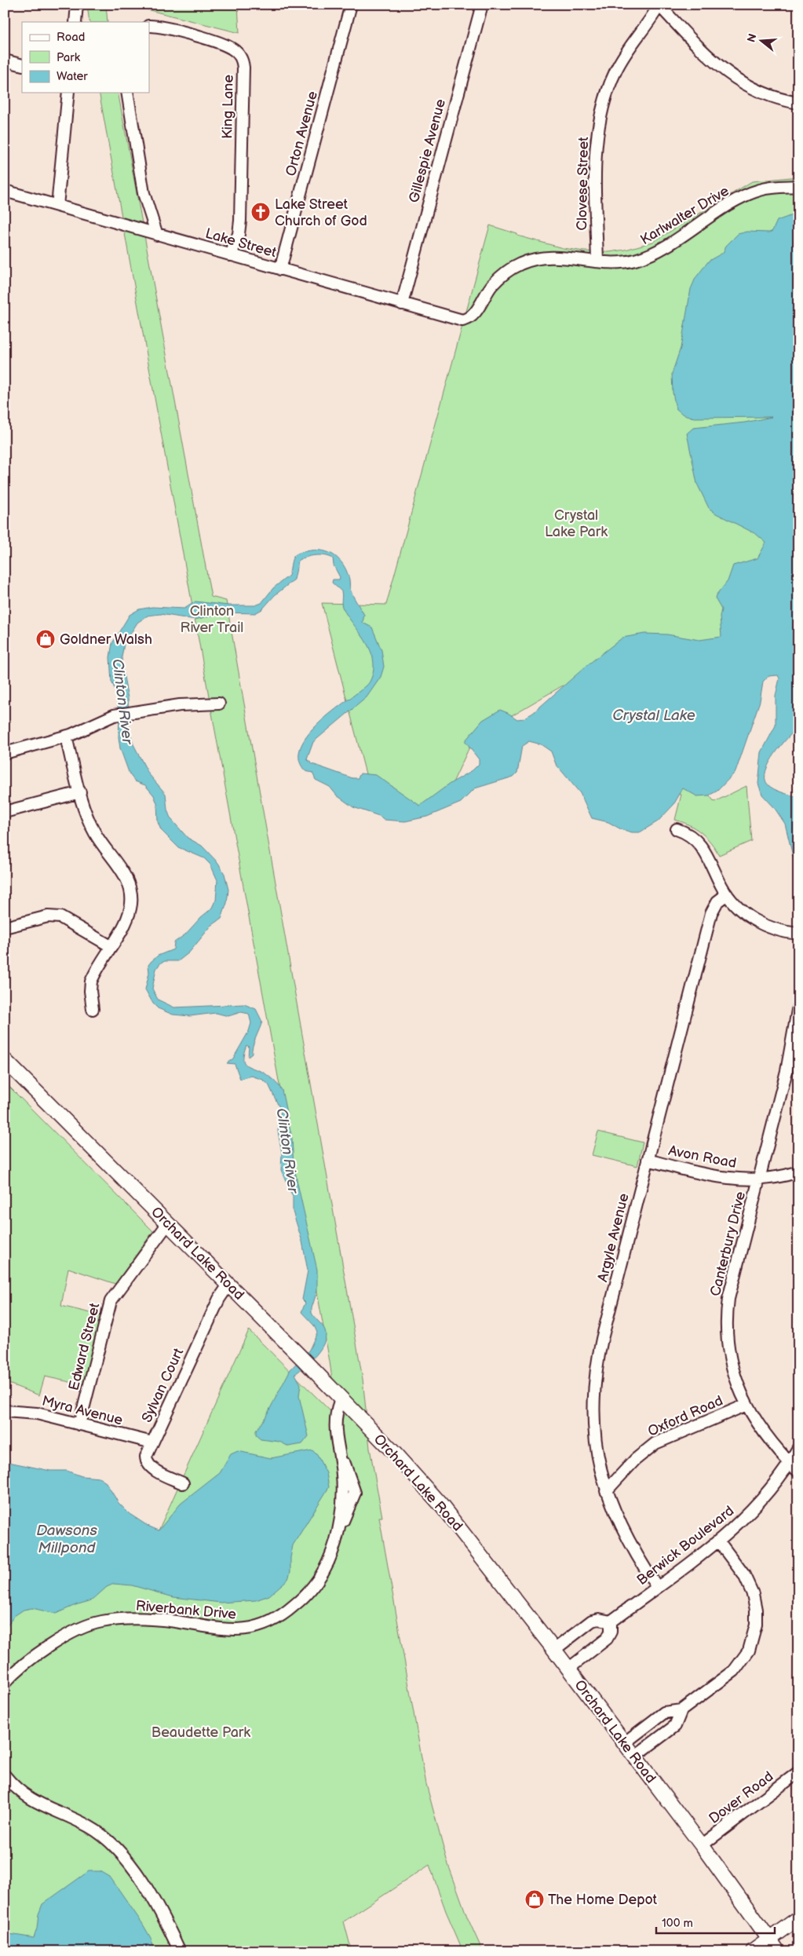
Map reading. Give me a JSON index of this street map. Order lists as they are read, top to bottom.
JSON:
{
  "streets": {
    "main road": ["Orchard Lake Road"],
    "street": [
      "King Lane",
      "Orton Avenue",
      "Gillespie Avenue",
      "Clovese Street",
      "Karlwalter Drive",
      "Lake Street",
      "Avon Road",
      "Argyle Avenue",
      "Canterbury Drive",
      "Edward Street",
      "Sylvan Court",
      "Myra Avenue",
      "Oxford Road",
      "Berwick Boulevard",
      "Riverbank Drive",
      "Dover Road"
    ]
  },
  "crossings": [
    ["King Lane", "Lake Street"],
    ["Orton Avenue", "Lake Street"],
    ["Gillespie Avenue", "Lake Street"],
    ["Clovese Street", "Karlwalter Drive"],
    ["Karlwalter Drive", "Lake Street"],
    ["Avon Road", "Argyle Avenue"],
    ["Avon Road", "Canterbury Drive"],
    ["Argyle Avenue", "Oxford Road"],
    ["Argyle Avenue", "Berwick Boulevard"],
    ["Canterbury Drive", "Oxford Road"],
    ["Canterbury Drive", "Berwick Boulevard"],
    ["Orchard Lake Road", "Edward Street"],
    ["Orchard Lake Road", "Sylvan Court"],
    ["Orchard Lake Road", "Riverbank Drive"],
    ["Orchard Lake Road", "Dover Road"],
    ["Edward Street", "Myra Avenue"],
    ["Sylvan Court", "Myra Avenue"]
  ],
  "water": ["Clinton River", "Crystal Lake", "Dawsons Millpond"],
  "parks": ["Crystal Lake Park", "Clinton River Trail", "Beaudette Park"],
  "places": {
    "church": ["Lake Street Church of God"],
    "shop": ["Goldner Walsh", "The Home Depot"]
  },
  "legend": ["Road", "Park", "Water"],
  "scale_bar": "100 m",
  "north": "left"
}
